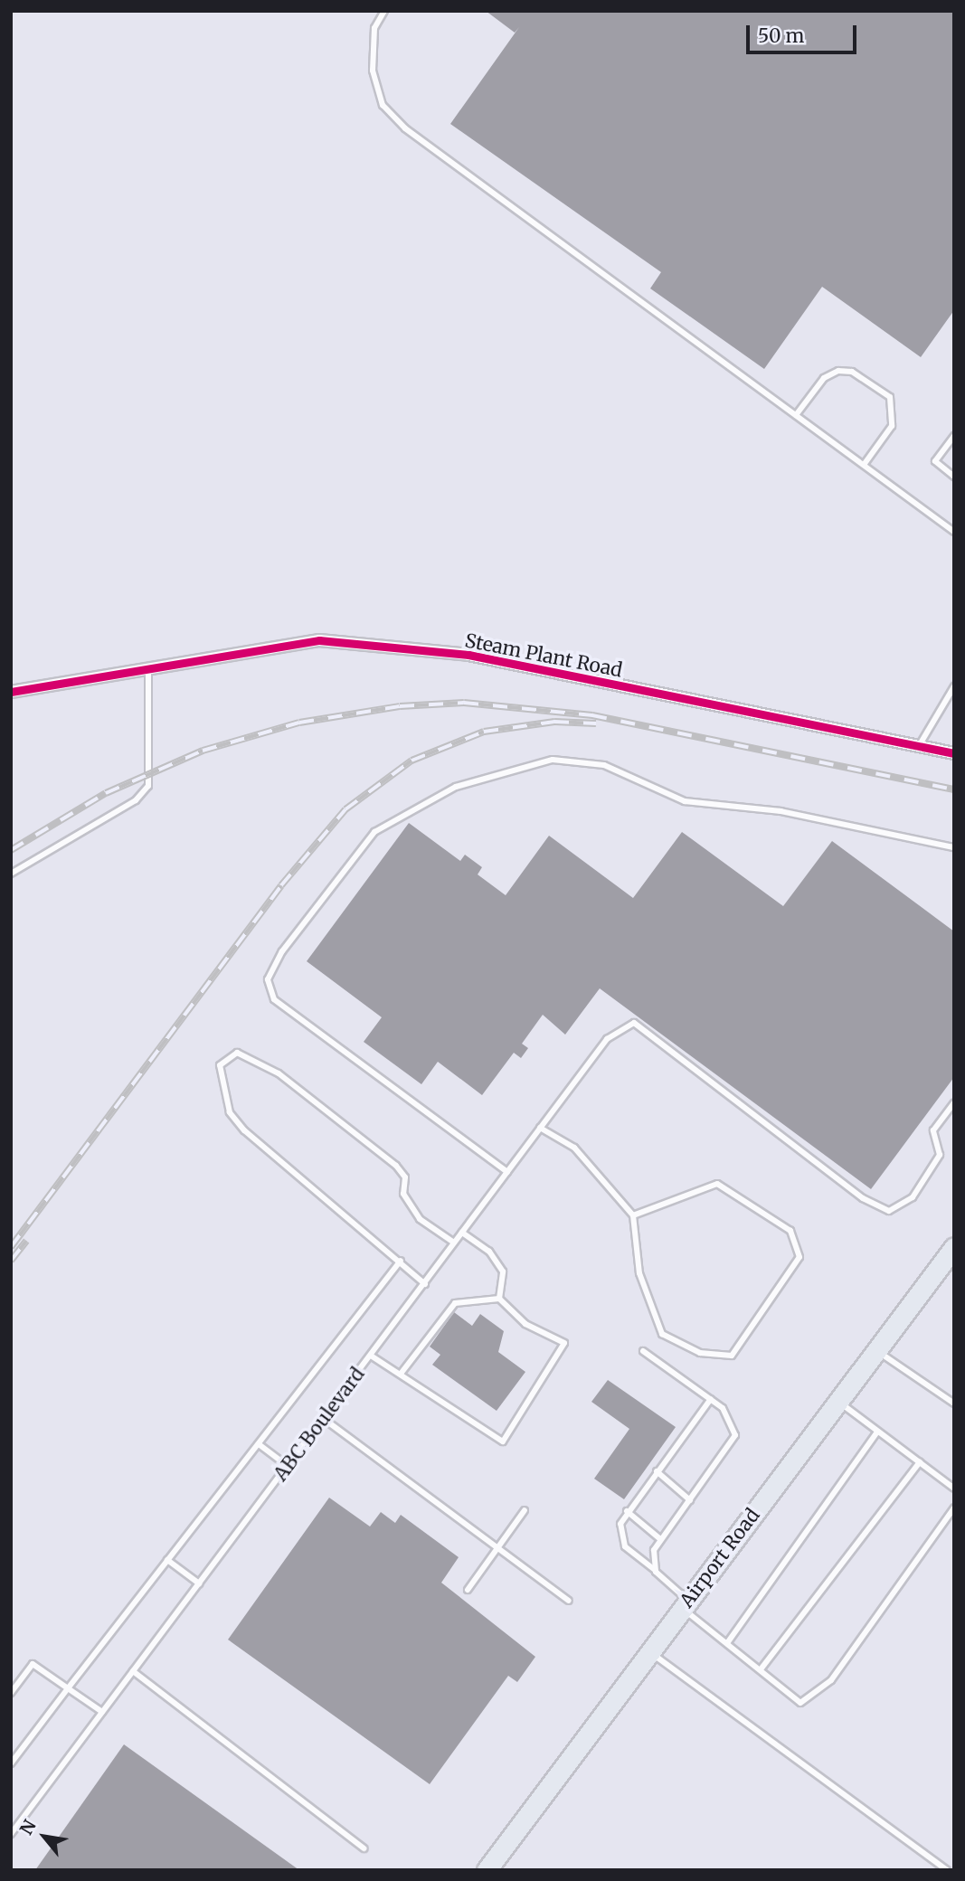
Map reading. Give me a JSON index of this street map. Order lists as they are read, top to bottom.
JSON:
{
  "streets": {
    "highway": ["Airport Road"],
    "street": ["Steam Plant Road"],
    "lane": ["ABC Boulevard"]
  },
  "scale_bar": "50 m",
  "north": "top left"
}
